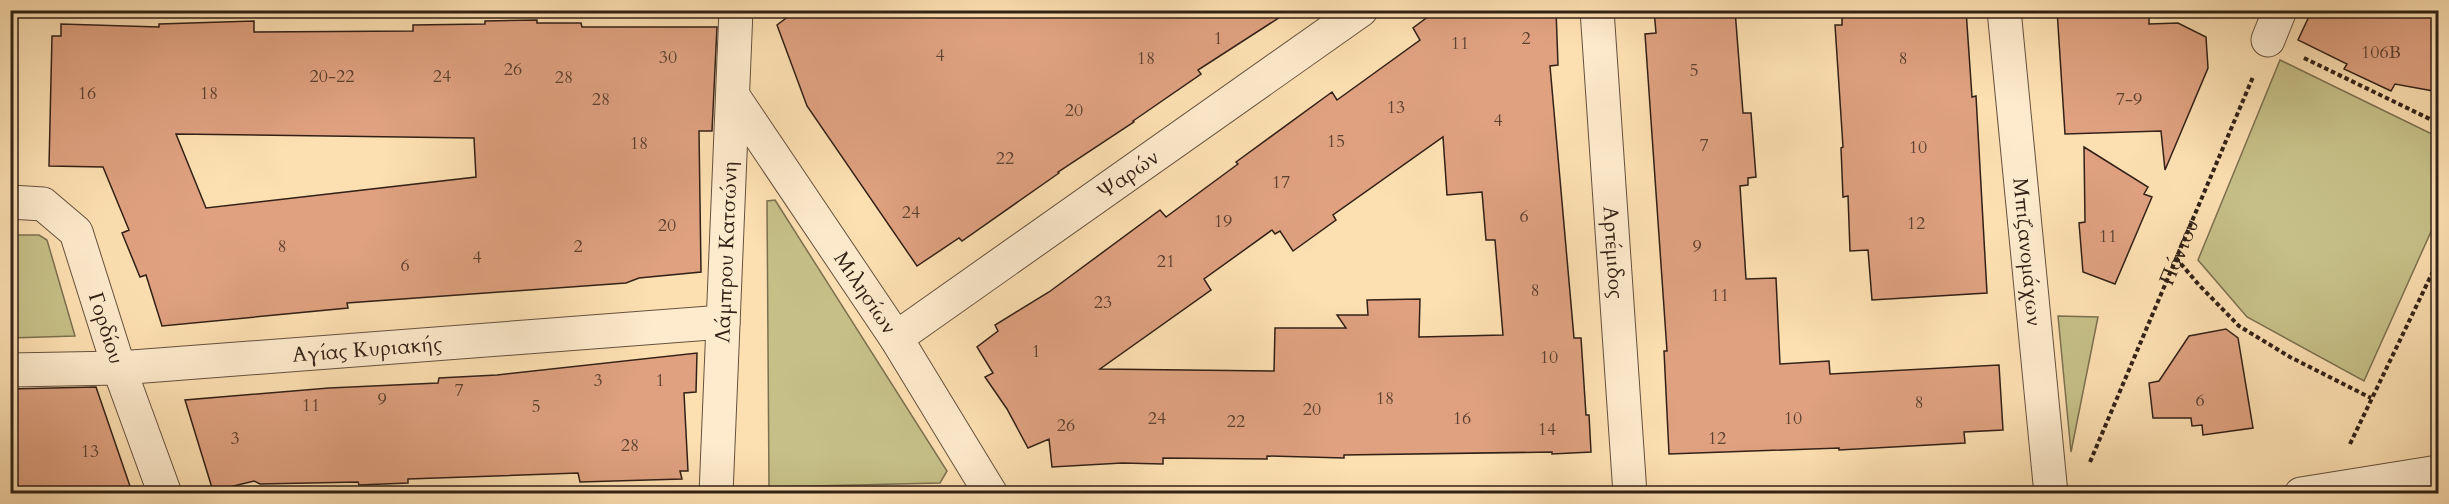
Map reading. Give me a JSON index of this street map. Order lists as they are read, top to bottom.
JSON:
{
  "streets": {
    "street": [
      "Ψαρών",
      "Λάμπρου Κατσώνη",
      "Αρτέμιδος",
      "Μπιζανομάχων",
      "Μιλησίων",
      "Γορδίου",
      "Αγίας Κυριακής"
    ],
    "path": ["Πόντου"]
  },
  "crossings": [
    ["Ψαρών", "Μιλησίων"],
    ["Λάμπρου Κατσώνη", "Μιλησίων"],
    ["Λάμπρου Κατσώνη", "Αγίας Κυριακής"],
    ["Γορδίου", "Αγίας Κυριακής"]
  ],
  "house_numbers": [
    "1",
    "2",
    "11",
    "106Β",
    "4",
    "30",
    "18",
    "8",
    "26",
    "5",
    "20-22",
    "24",
    "28",
    "16",
    "18",
    "28",
    "7-9",
    "13",
    "20",
    "4",
    "15",
    "18",
    "7",
    "10",
    "22",
    "17",
    "24",
    "6",
    "19",
    "12",
    "20",
    "11",
    "8",
    "2",
    "9",
    "4",
    "21",
    "6",
    "8",
    "11",
    "23",
    "1",
    "10",
    "3",
    "1",
    "7",
    "18",
    "9",
    "6",
    "8",
    "11",
    "5",
    "20",
    "24",
    "16",
    "10",
    "22",
    "26",
    "14",
    "3",
    "12",
    "28",
    "13"
  ]
}
